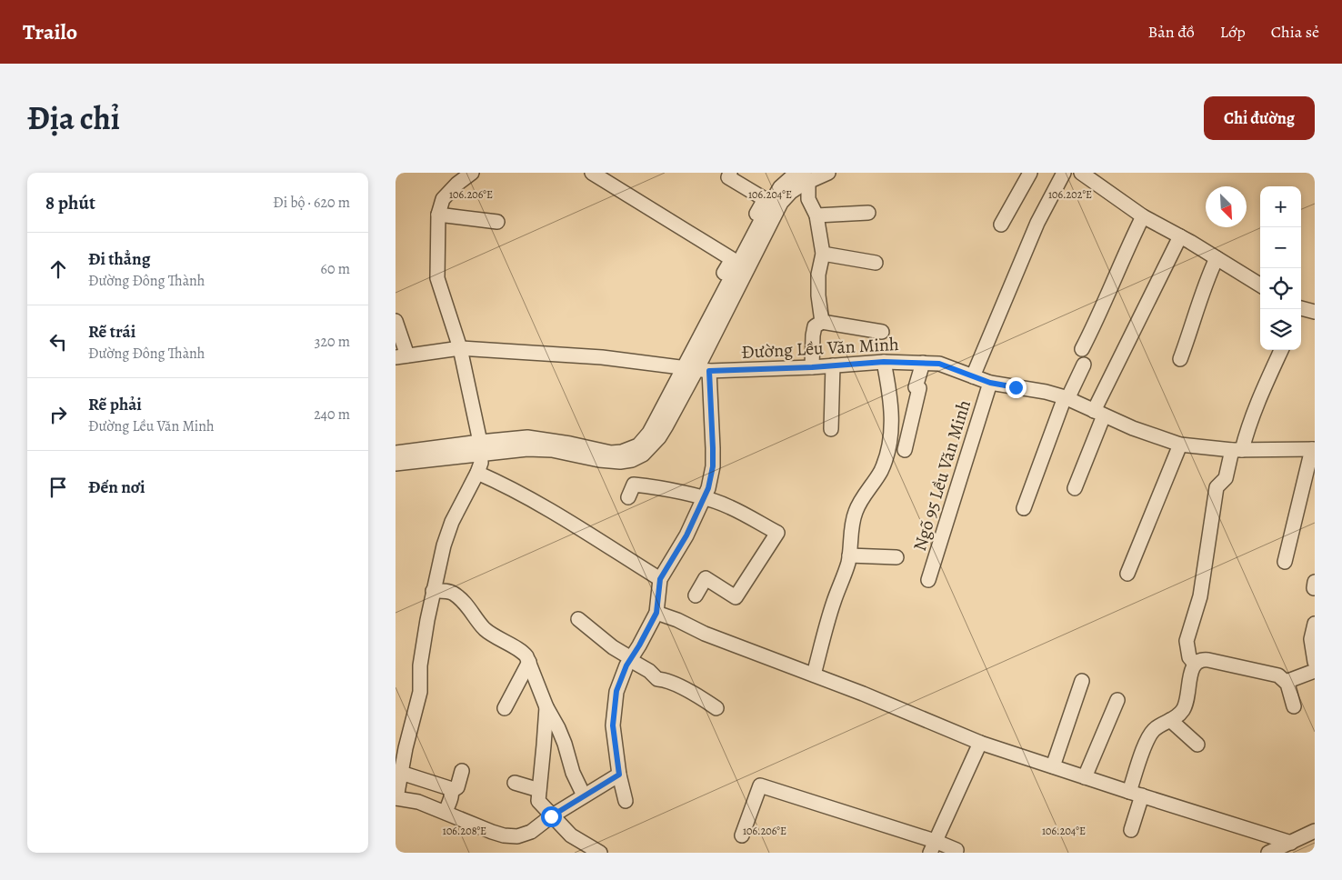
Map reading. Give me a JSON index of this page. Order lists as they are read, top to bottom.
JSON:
{
  "streets": {
    "street": ["Đường Lều Văn Minh", "Ngõ 95 Lều Văn Minh"]
  },
  "crossings": [
    ["Đường Lều Văn Minh", "Ngõ 95 Lều Văn Minh"]
  ],
  "north": "bottom right",
  "page": {
    "header": "Trailo",
    "nav": ["Bản đồ", "Lớp", "Chia sẻ"],
    "title": "Địa chỉ",
    "buttons": "Chỉ đường",
    "heading": ["8 phút", "Đi bộ · 620 m"],
    "map_buttons": ["+", "−"],
    "list": [
      ["Đi thẳng", "Đường Đông Thành", "60 m"],
      ["Rẽ trái", "Đường Đông Thành", "320 m"],
      ["Rẽ phải", "Đường Lều Văn Minh", "240 m"],
      "Đến nơi"
    ]
  },
  "coordinates": [
    "106.206°E",
    "106.204°E",
    "106.202°E",
    "106.208°E"
  ]
}
